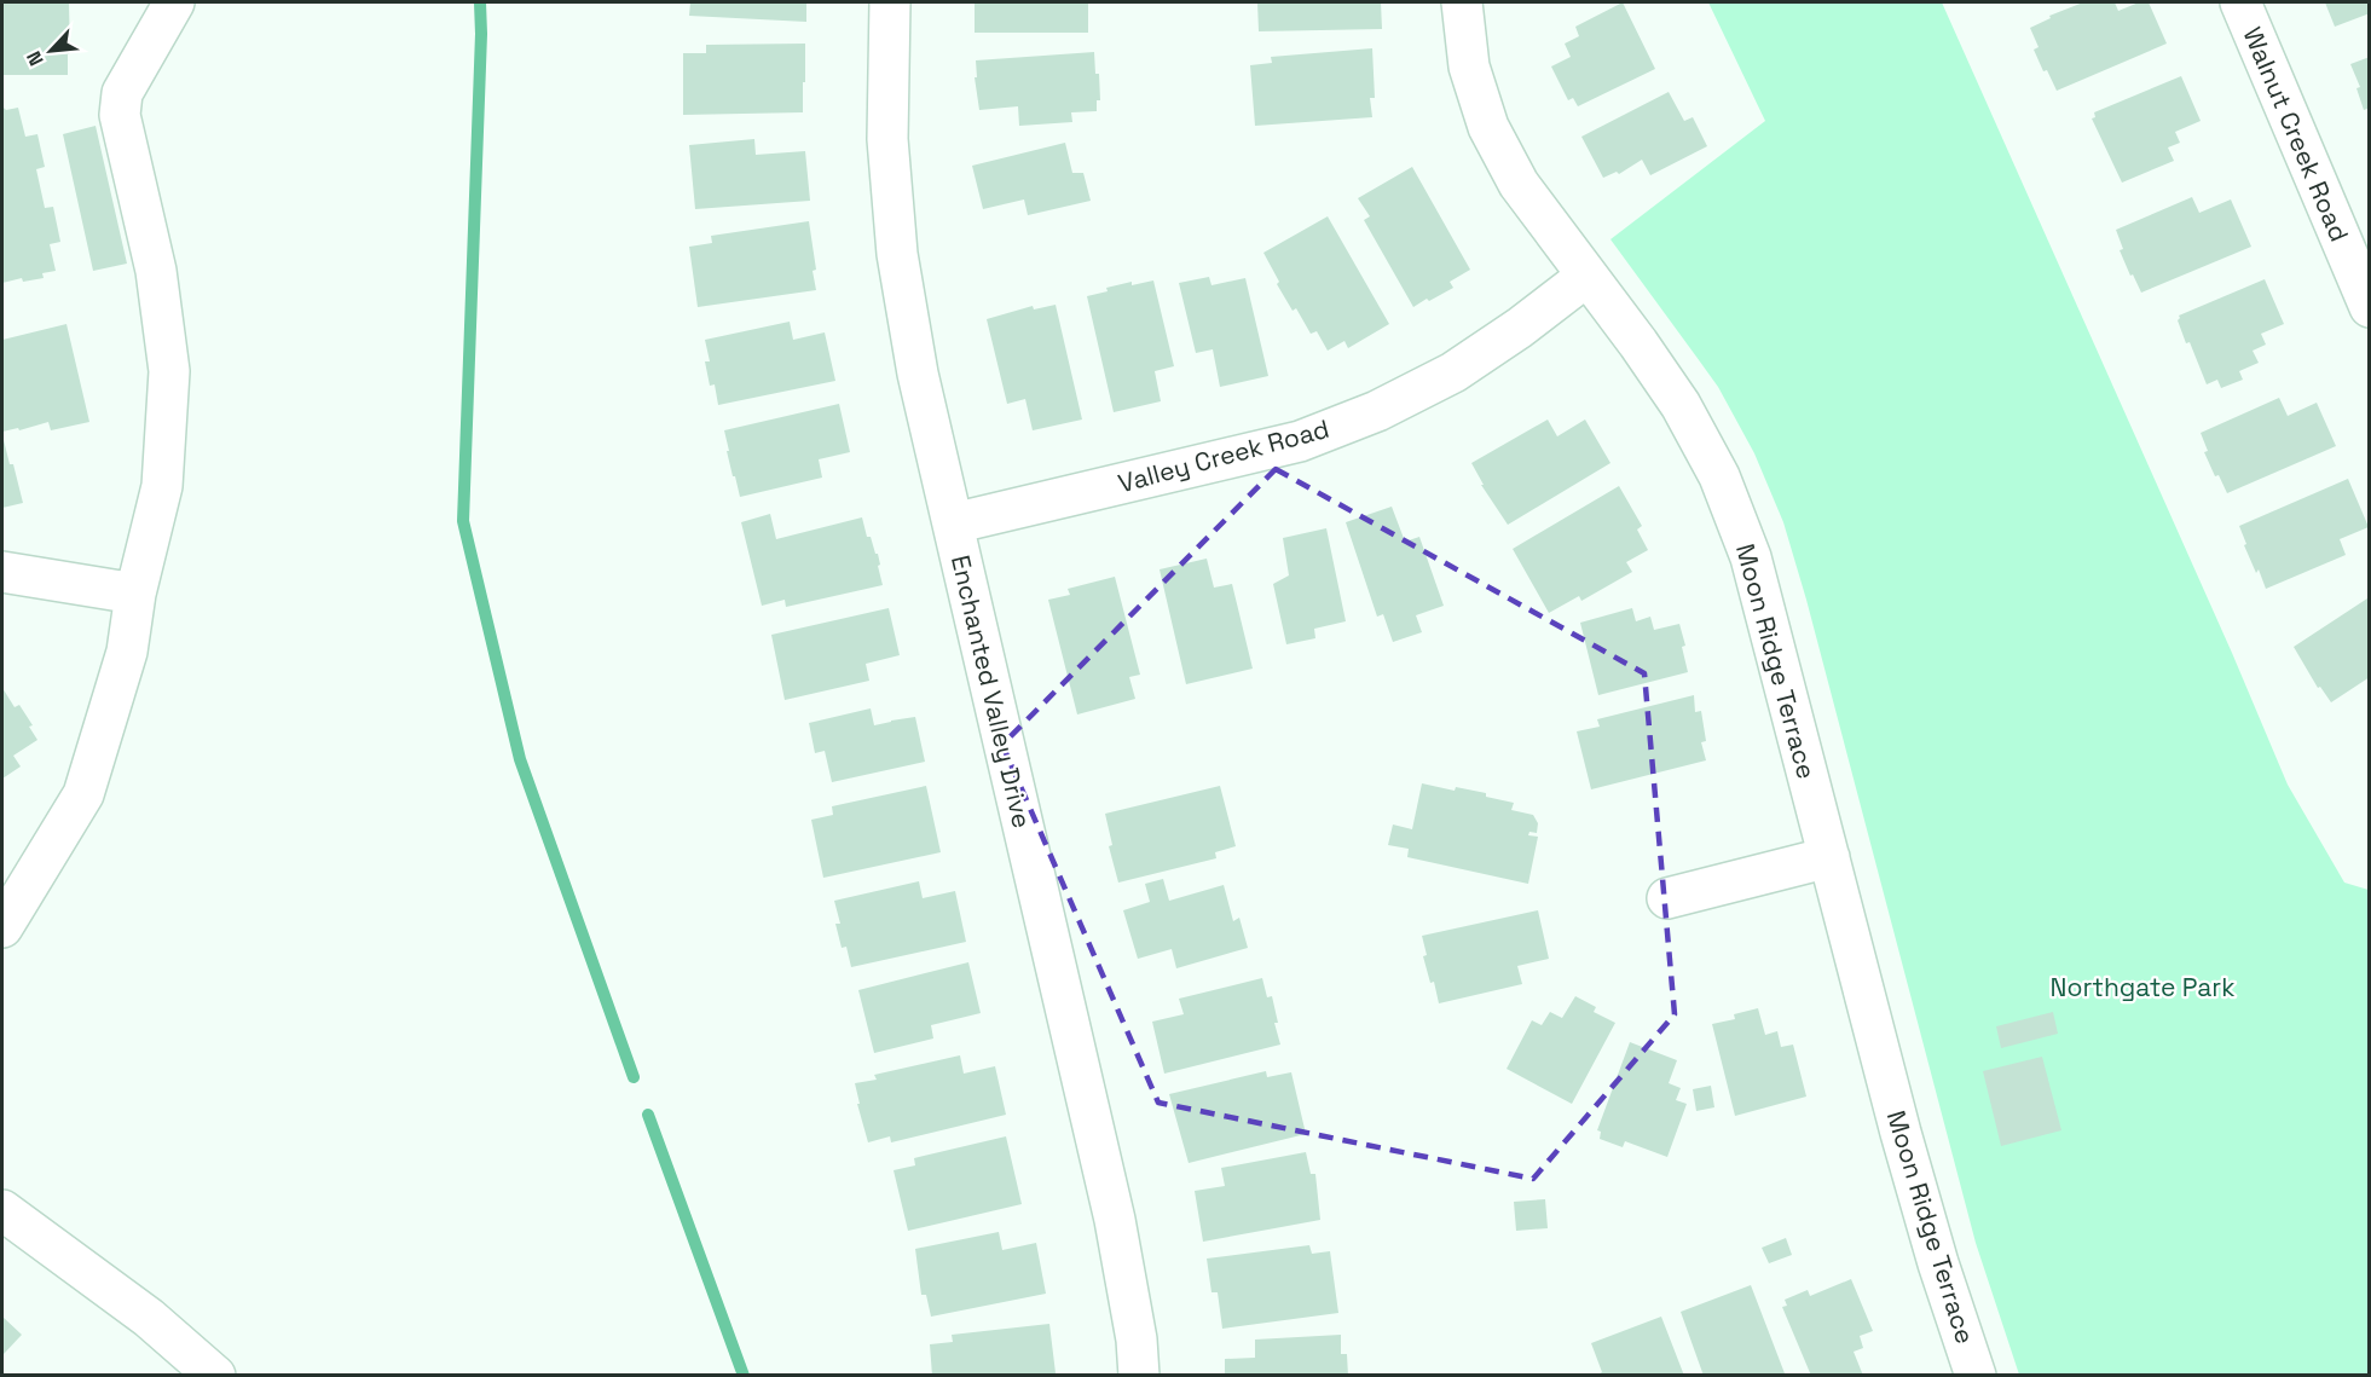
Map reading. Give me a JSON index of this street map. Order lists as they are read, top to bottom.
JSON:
{
  "streets": {
    "street": [
      "Walnut Creek Road",
      "Valley Creek Road",
      "Moon Ridge Terrace",
      "Enchanted Valley Drive"
    ]
  },
  "crossings": [
    ["Valley Creek Road", "Moon Ridge Terrace"],
    ["Valley Creek Road", "Enchanted Valley Drive"]
  ],
  "parks": ["Northgate Park"],
  "north": "bottom left"
}
